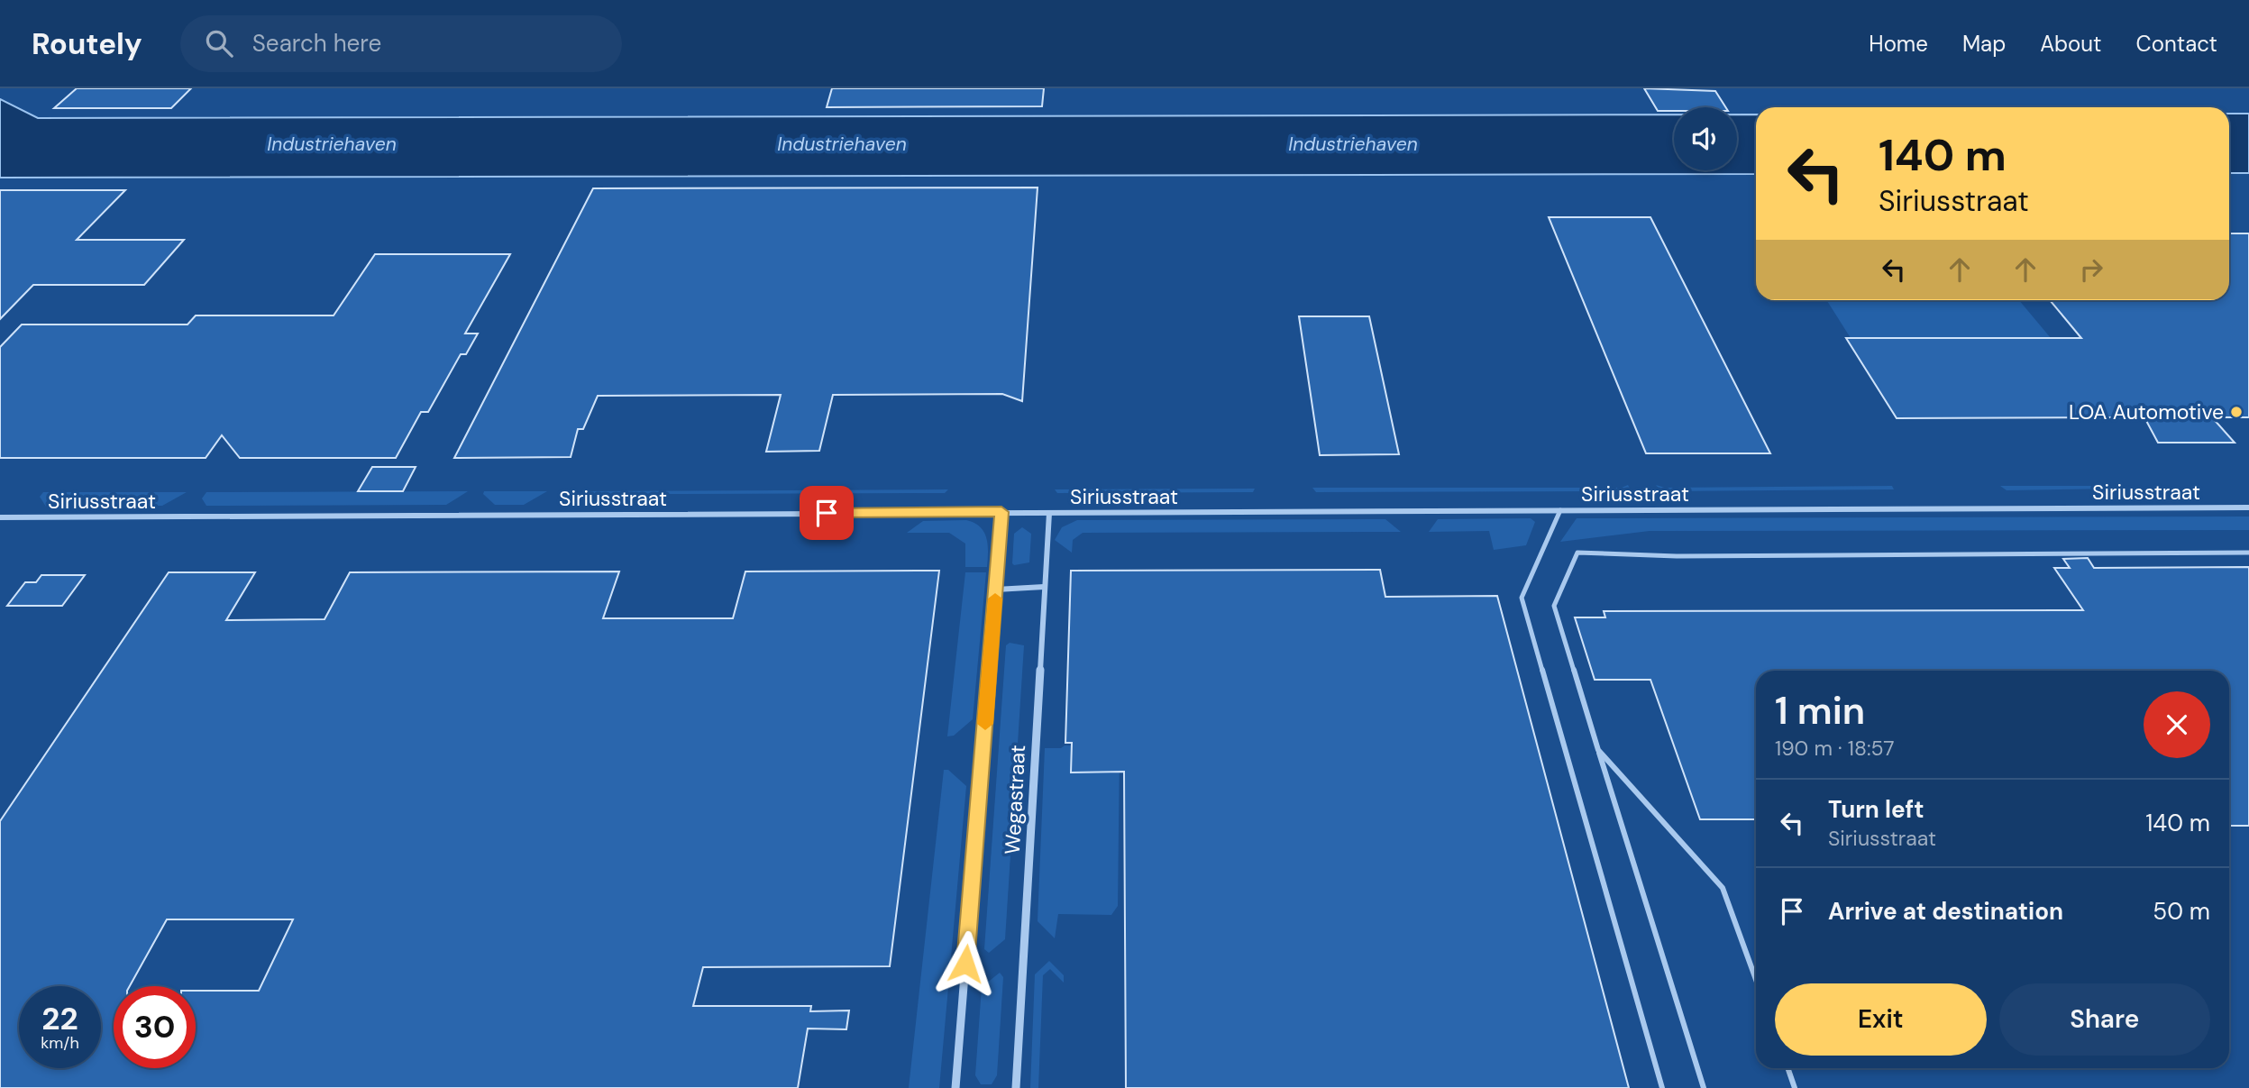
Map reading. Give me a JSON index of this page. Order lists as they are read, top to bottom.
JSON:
{
  "streets": {
    "street": ["Siriusstraat", "Wegastraat"]
  },
  "crossings": [
    ["Siriusstraat", "Wegastraat"]
  ],
  "water": ["Industriehaven"],
  "places": ["LOA Automotive"],
  "page": {
    "header": "Routely",
    "search": "Search here",
    "nav": [
      "Home",
      "Map",
      "About",
      "Contact"
    ],
    "turn": ["140 m", "Siriusstraat"],
    "heading": ["1 min", "190 m · 18:57"],
    "list": [
      {
        "name": "Turn left",
        "note": "Siriusstraat",
        "value": "140 m"
      },
      {
        "name": "Arrive at destination",
        "value": "50 m"
      }
    ],
    "buttons": ["Exit", "Share"],
    "speed": "22 km/h",
    "limit": "30"
  }
}
